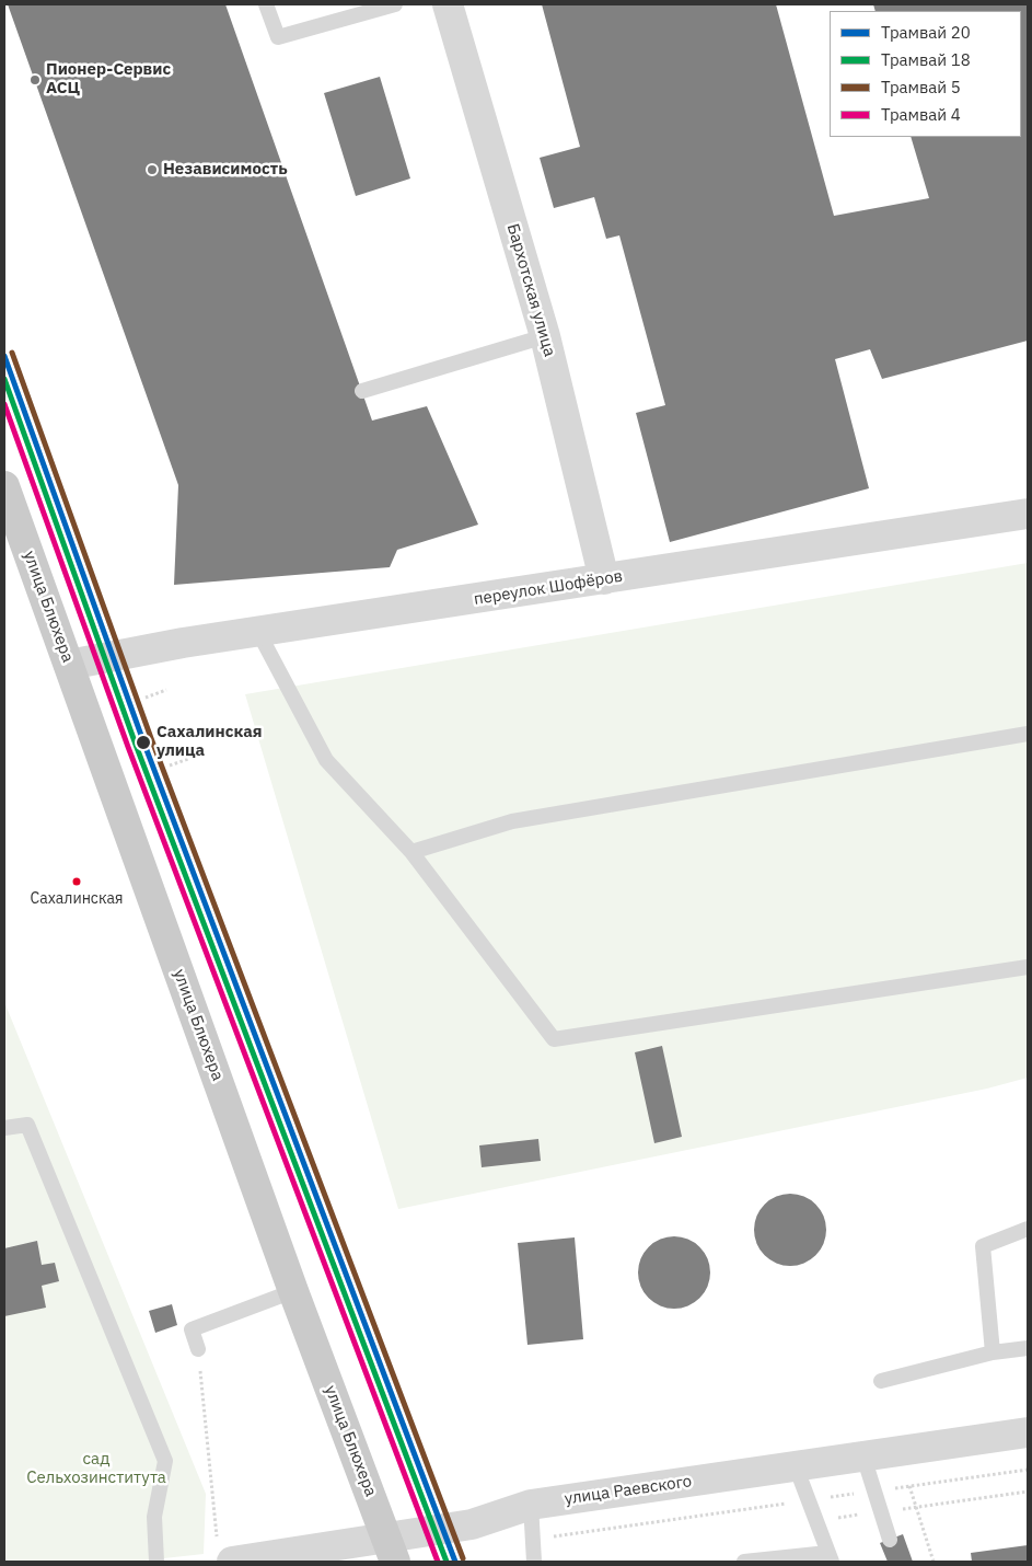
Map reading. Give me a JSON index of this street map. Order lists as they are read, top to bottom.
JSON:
{
  "streets": {
    "main road": ["улица Блюхера"],
    "street": ["Бархотская улица", "переулок Шофёров", "улица Раевского"]
  },
  "crossings": [
    ["Бархотская улица", "переулок Шофёров"],
    ["переулок Шофёров", "улица Блюхера"],
    ["улица Блюхера", "улица Раевского"]
  ],
  "parks": ["сад Сельхозинститута"],
  "places": [
    "Пионер-Сервис АСЦ",
    "Независимость",
    "Сахалинская улица",
    "Сахалинская"
  ],
  "lines": [
    "tram line 5",
    "tram line 20",
    "tram line 18",
    "tram line 4"
  ],
  "legend": [
    "Трамвай 20",
    "Трамвай 18",
    "Трамвай 5",
    "Трамвай 4"
  ]
}
